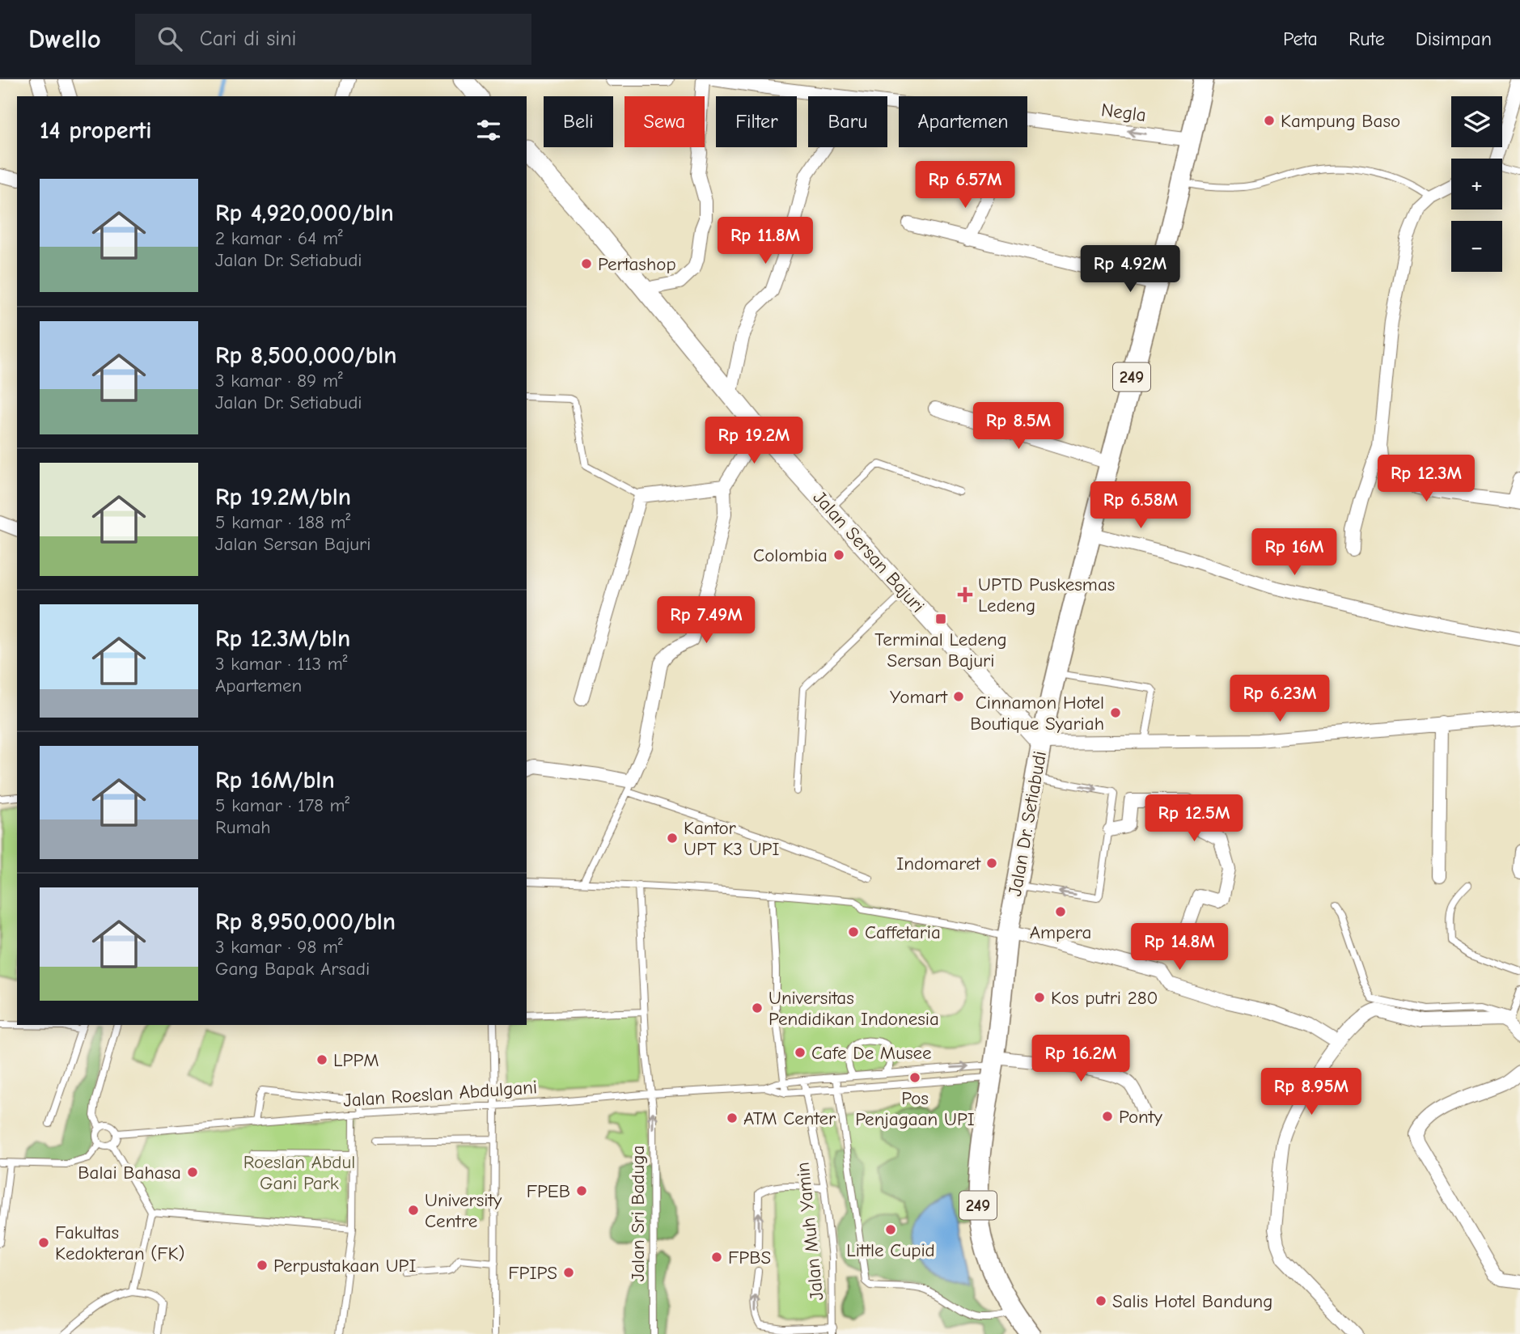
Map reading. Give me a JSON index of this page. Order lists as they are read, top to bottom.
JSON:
{
  "streets": {
    "main road": ["249", "Jalan Sersan Bajuri", "Jalan Dr. Setiabudi"],
    "street": ["Negla"],
    "lane": ["Jalan Roeslan Abdulgani", "Jalan Sri Baduga", "Jalan Muh Yamin"]
  },
  "crossings": [
    ["Negla", "Jalan Dr. Setiabudi"],
    ["Jalan Sersan Bajuri", "Jalan Dr. Setiabudi"],
    ["Jalan Roeslan Abdulgani", "Jalan Sri Baduga"]
  ],
  "one_way": ["Negla", "Jalan Sri Baduga"],
  "parks": ["Roeslan Abdul Gani Park"],
  "places": {
    "other": [
      "Kampung Baso",
      "Pertashop",
      "Colombia",
      "Yomart",
      "Cinnamon Hotel Boutique Syariah",
      "Kantor UPT K3 UPI",
      "Indomaret",
      "Ampera",
      "Caffetaria",
      "Kos putri 280",
      "Universitas Pendidikan Indonesia",
      "Cafe De Musee",
      "LPPM",
      "Pos Penjagaan UPI",
      "Ponty",
      "ATM Center",
      "Balai Bahasa",
      "FPEB",
      "University Centre",
      "Little Cupid",
      "Fakultas Kedokteran (FK)",
      "FPBS",
      "Perpustakaan UPI",
      "FPIPS",
      "Salis Hotel Bandung"
    ],
    "health": ["UPTD Puskesmas Ledeng"],
    "transit": ["Terminal Ledeng Sersan Bajuri"]
  },
  "page": {
    "header": "Dwello",
    "search": "Cari di sini",
    "nav": ["Peta", "Rute", "Disimpan"],
    "map_buttons": ["+", "−"],
    "chip": [
      "Beli",
      "Sewa",
      "Filter",
      "Baru",
      "Apartemen"
    ],
    "heading": "14 properti",
    "price": [
      "Rp 6.57M",
      "Rp 11.8M",
      "Rp 4.92M",
      "Rp 8.5M",
      "Rp 19.2M",
      "Rp 12.3M",
      "Rp 6.58M",
      "Rp 16M",
      "Rp 7.49M",
      "Rp 6.23M",
      "Rp 12.5M",
      "Rp 14.8M",
      "Rp 16.2M",
      "Rp 8.95M"
    ],
    "list": [
      {
        "name": "Rp 4,920,000/bln",
        "note": "2 kamar · 64 m² · Jalan Dr. Setiabudi"
      },
      {
        "name": "Rp 8,500,000/bln",
        "note": "3 kamar · 89 m² · Jalan Dr. Setiabudi"
      },
      {
        "name": "Rp 19.2M/bln",
        "note": "5 kamar · 188 m² · Jalan Sersan Bajuri"
      },
      {
        "name": "Rp 12.3M/bln",
        "note": "3 kamar · 113 m² · Apartemen"
      },
      {
        "name": "Rp 16M/bln",
        "note": "5 kamar · 178 m² · Rumah"
      },
      {
        "name": "Rp 8,950,000/bln",
        "note": "3 kamar · 98 m² · Gang Bapak Arsadi"
      }
    ]
  }
}
